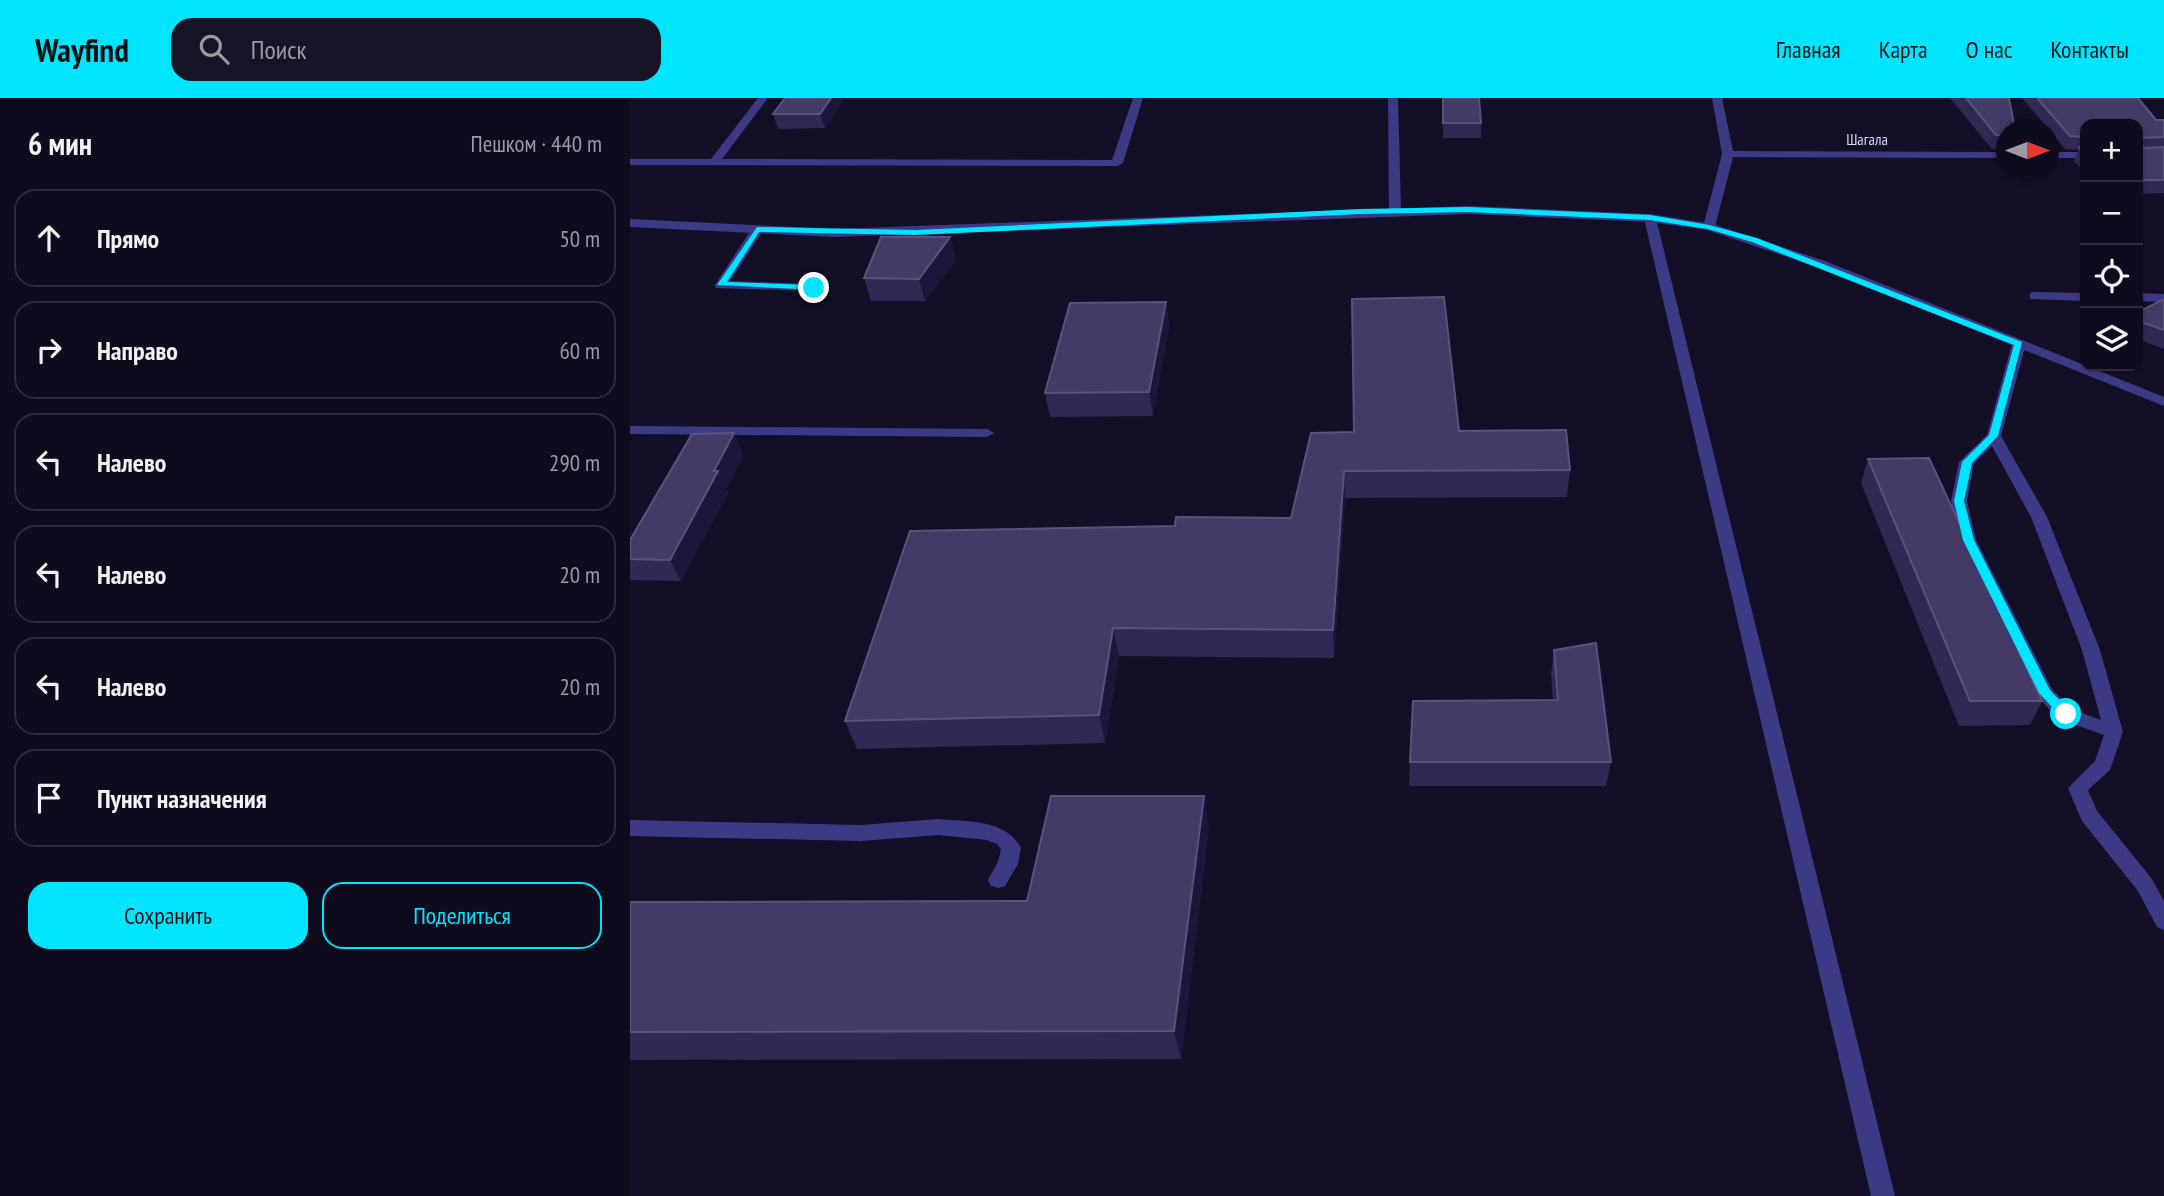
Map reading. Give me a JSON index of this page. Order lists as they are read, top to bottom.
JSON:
{
  "streets": {
    "street": ["Шагала"]
  },
  "north": "right",
  "page": {
    "header": "Wayfind",
    "search": "Поиск",
    "nav": [
      "Главная",
      "Карта",
      "О нас",
      "Контакты"
    ],
    "heading": ["6 мин", "Пешком · 440 m"],
    "map_buttons": ["+", "−"],
    "list": [
      ["Прямо", "50 m"],
      ["Направо", "60 m"],
      ["Налево", "290 m"],
      ["Налево", "20 m"],
      ["Налево", "20 m"],
      "Пункт назначения"
    ],
    "buttons": ["Сохранить", "Поделиться"]
  }
}
